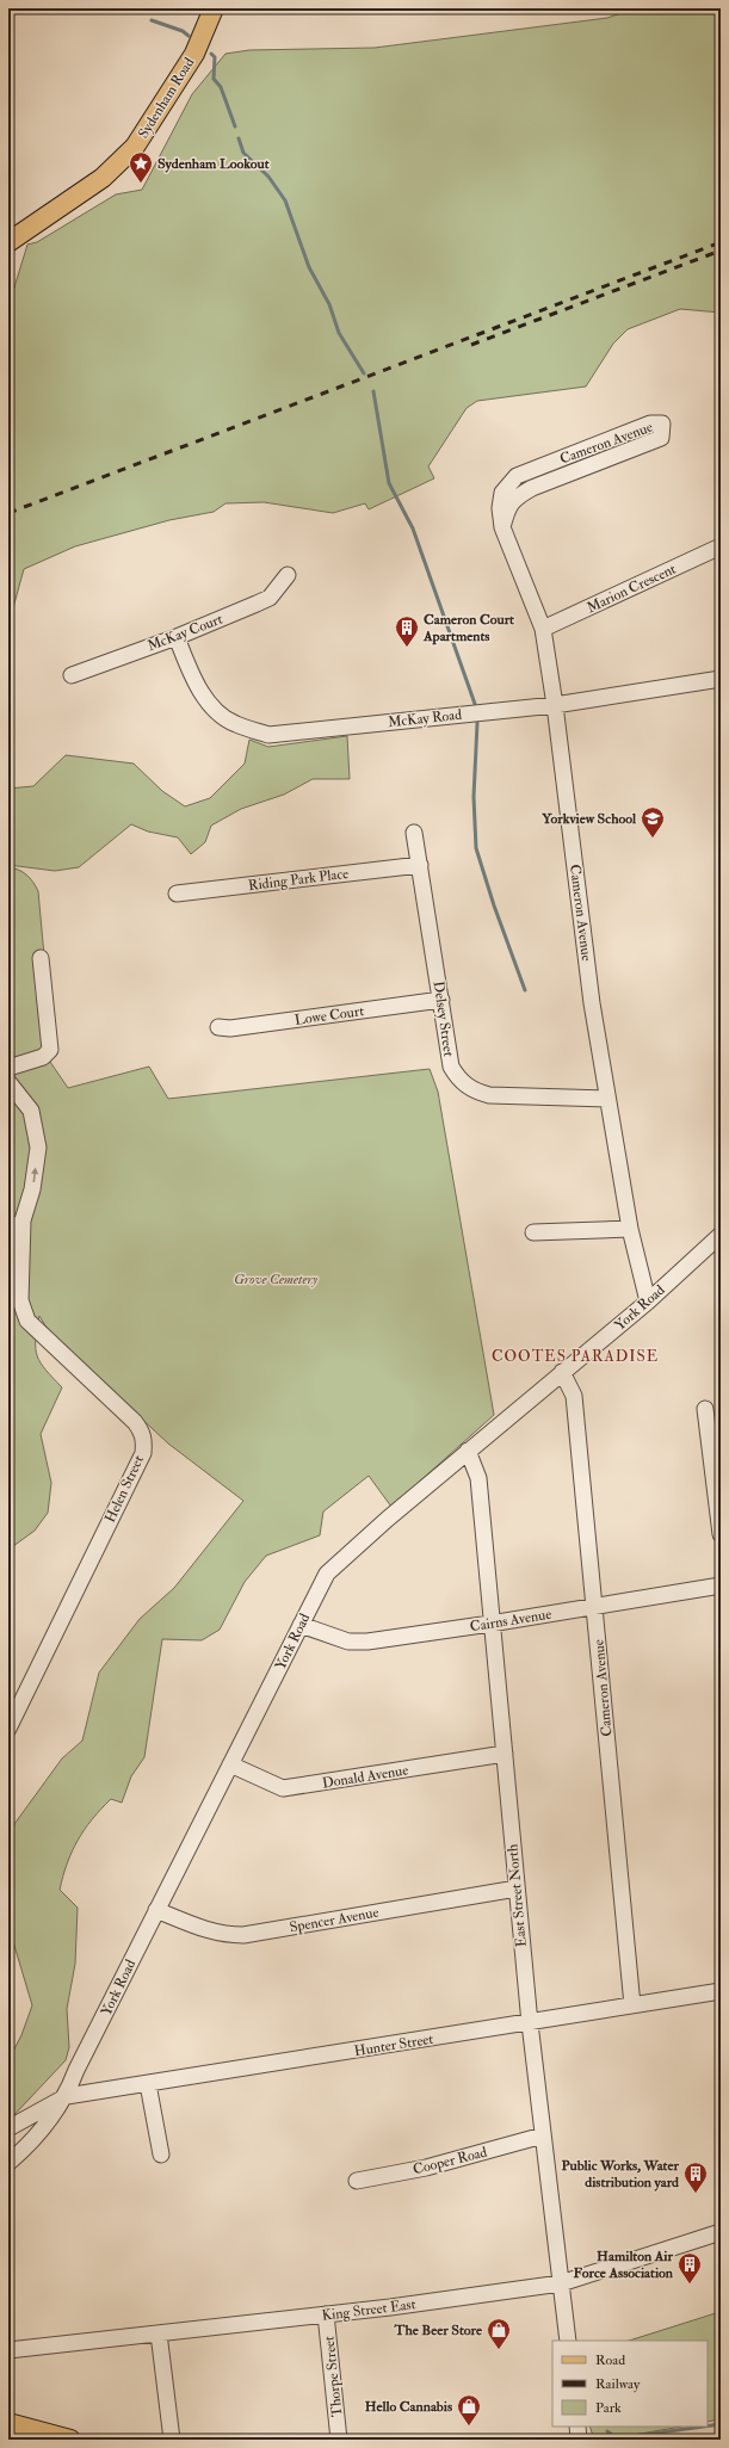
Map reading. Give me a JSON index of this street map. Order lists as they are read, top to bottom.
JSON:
{
  "streets": {
    "main road": ["Sydenham Road"],
    "street": [
      "Cameron Avenue",
      "Marion Crescent",
      "McKay Court",
      "McKay Road",
      "Riding Park Place",
      "Lowe Court",
      "Delsey Street",
      "York Road",
      "Helen Street",
      "Cairns Avenue",
      "Donald Avenue",
      "East Street North",
      "Spencer Avenue",
      "Hunter Street",
      "Cooper Road",
      "King Street East",
      "Thorpe Street"
    ]
  },
  "crossings": [
    ["Cameron Avenue", "Marion Crescent"],
    ["Cameron Avenue", "McKay Road"],
    ["Cameron Avenue", "Delsey Street"],
    ["Cameron Avenue", "York Road"],
    ["Cameron Avenue", "Cairns Avenue"],
    ["Cameron Avenue", "Hunter Street"],
    ["McKay Court", "McKay Road"],
    ["Riding Park Place", "Delsey Street"],
    ["Lowe Court", "Delsey Street"],
    ["York Road", "Cairns Avenue"],
    ["York Road", "Donald Avenue"],
    ["York Road", "East Street North"],
    ["York Road", "Spencer Avenue"],
    ["York Road", "Hunter Street"],
    ["Cairns Avenue", "East Street North"],
    ["Donald Avenue", "East Street North"],
    ["East Street North", "Spencer Avenue"],
    ["East Street North", "Hunter Street"],
    ["East Street North", "Cooper Road"],
    ["East Street North", "King Street East"],
    ["King Street East", "Thorpe Street"]
  ],
  "districts": ["COOTES PARADISE"],
  "parks": ["Grove Cemetery"],
  "places": {
    "place": ["Sydenham Lookout"],
    "building": ["Cameron Court Apartments", "Public Works, Water distribution yard", "Hamilton Air Force Association"],
    "school or university": ["Yorkview School"],
    "shop": ["The Beer Store", "Hello Cannabis"]
  },
  "legend": ["Road", "Railway", "Park"]
}
